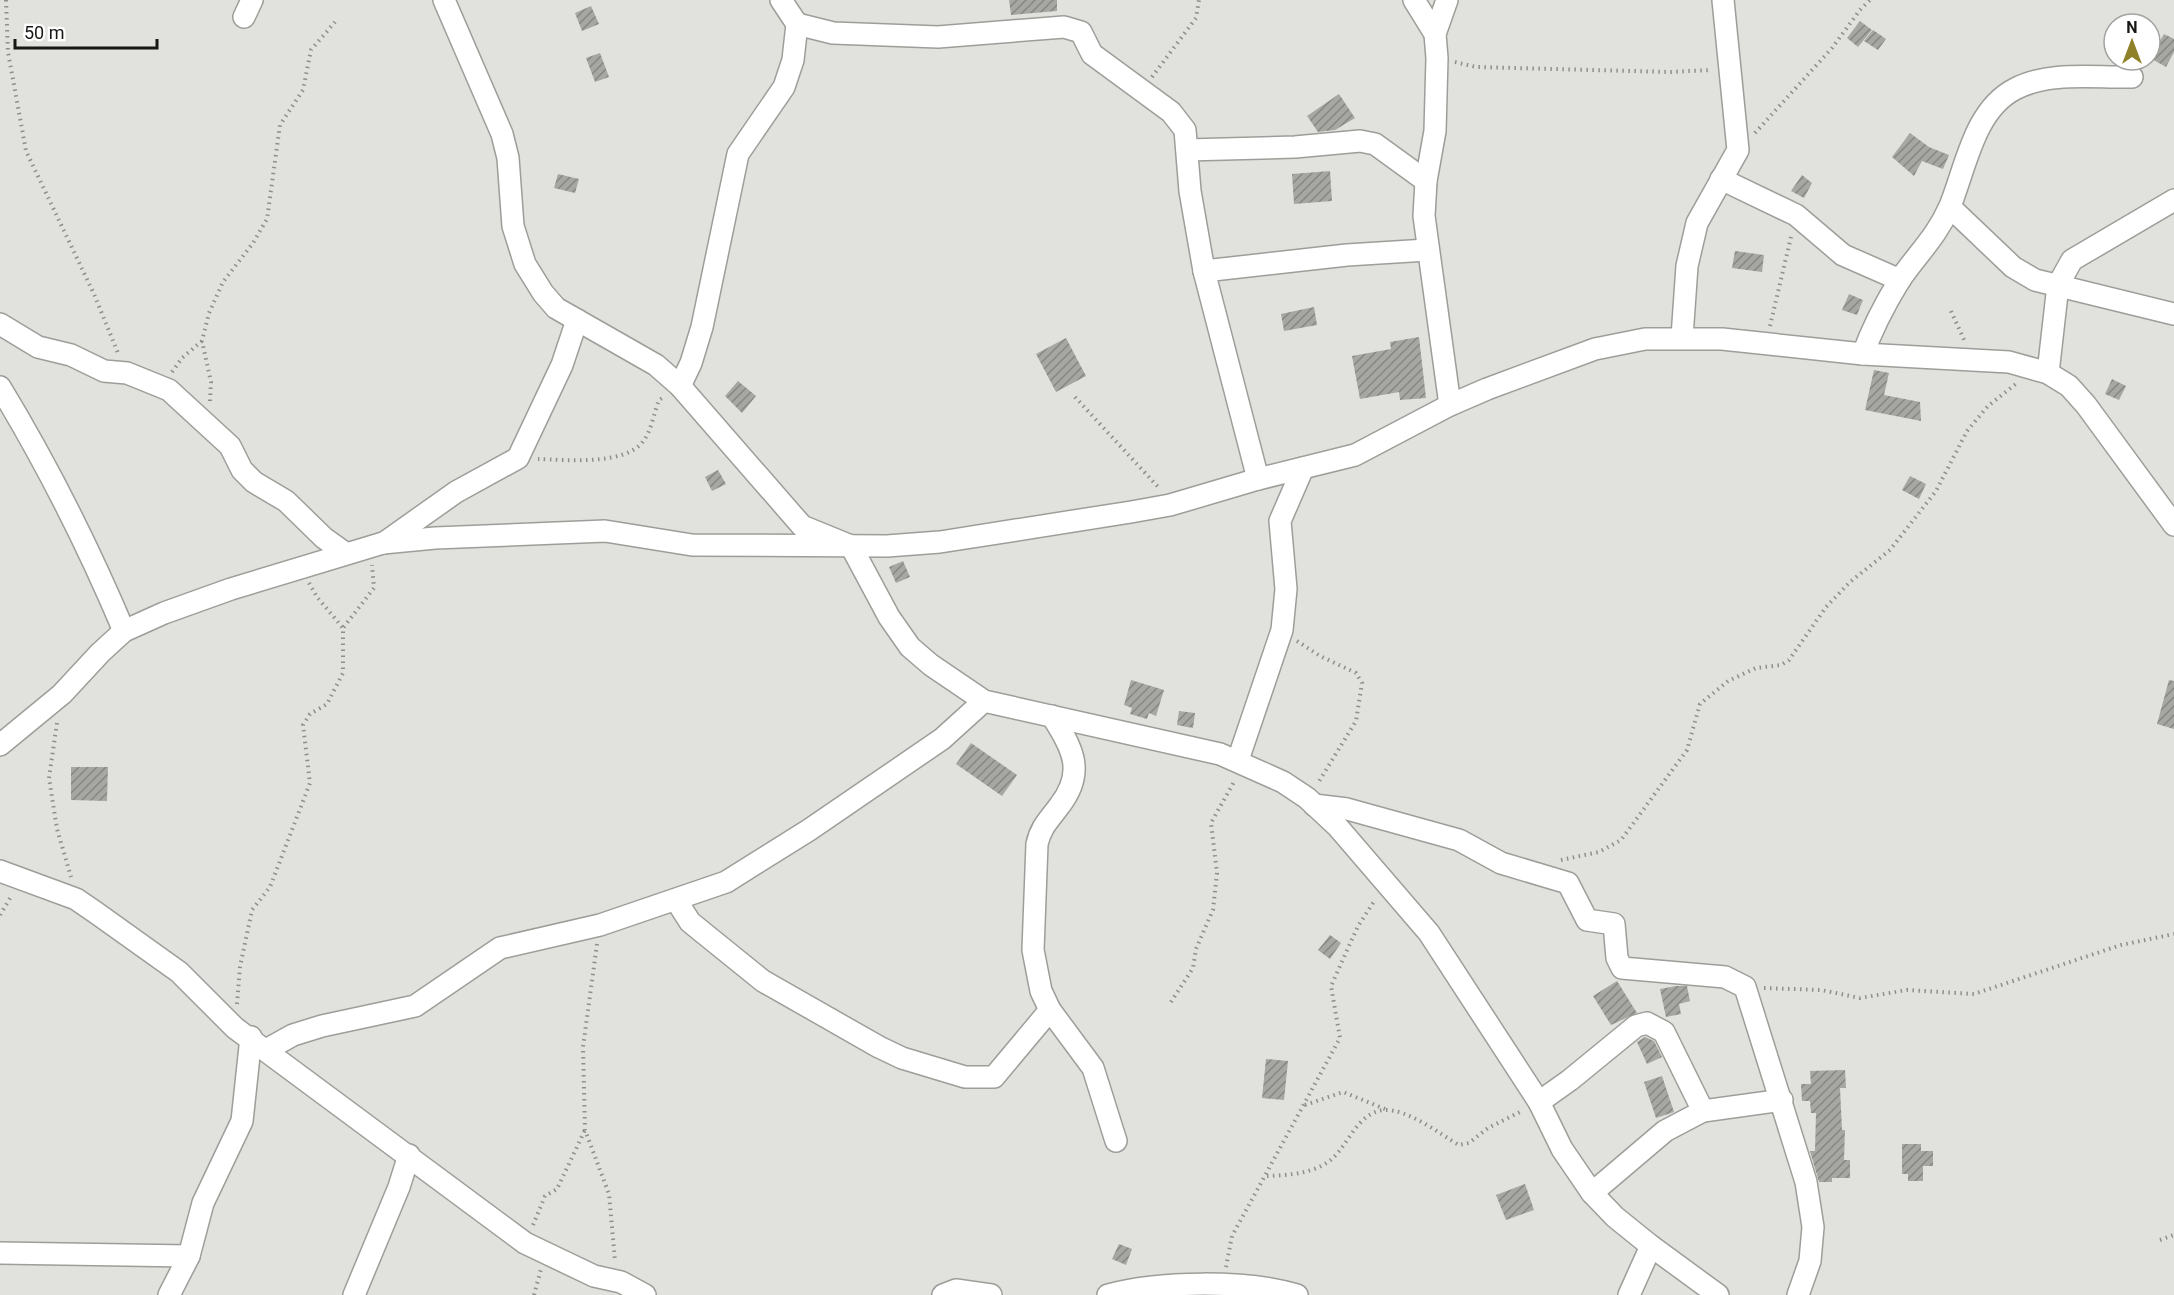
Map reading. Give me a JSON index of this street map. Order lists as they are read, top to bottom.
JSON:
{
  "scale_bar": "50 m",
  "north": "top"
}
